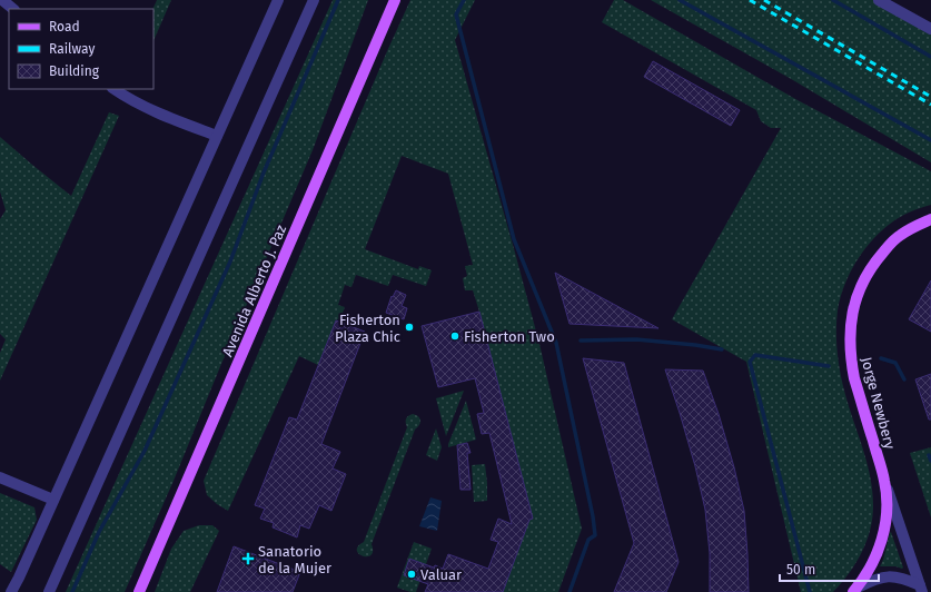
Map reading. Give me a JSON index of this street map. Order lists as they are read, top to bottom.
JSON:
{
  "streets": {
    "main road": ["Avenida Alberto J. Paz", "Jorge Newbery"]
  },
  "places": {
    "other": ["Fisherton Plaza Chic", "Fisherton Two", "Valuar"],
    "health": ["Sanatorio de la Mujer"]
  },
  "legend": ["Road", "Railway", "Building"],
  "scale_bar": "50 m"
}
